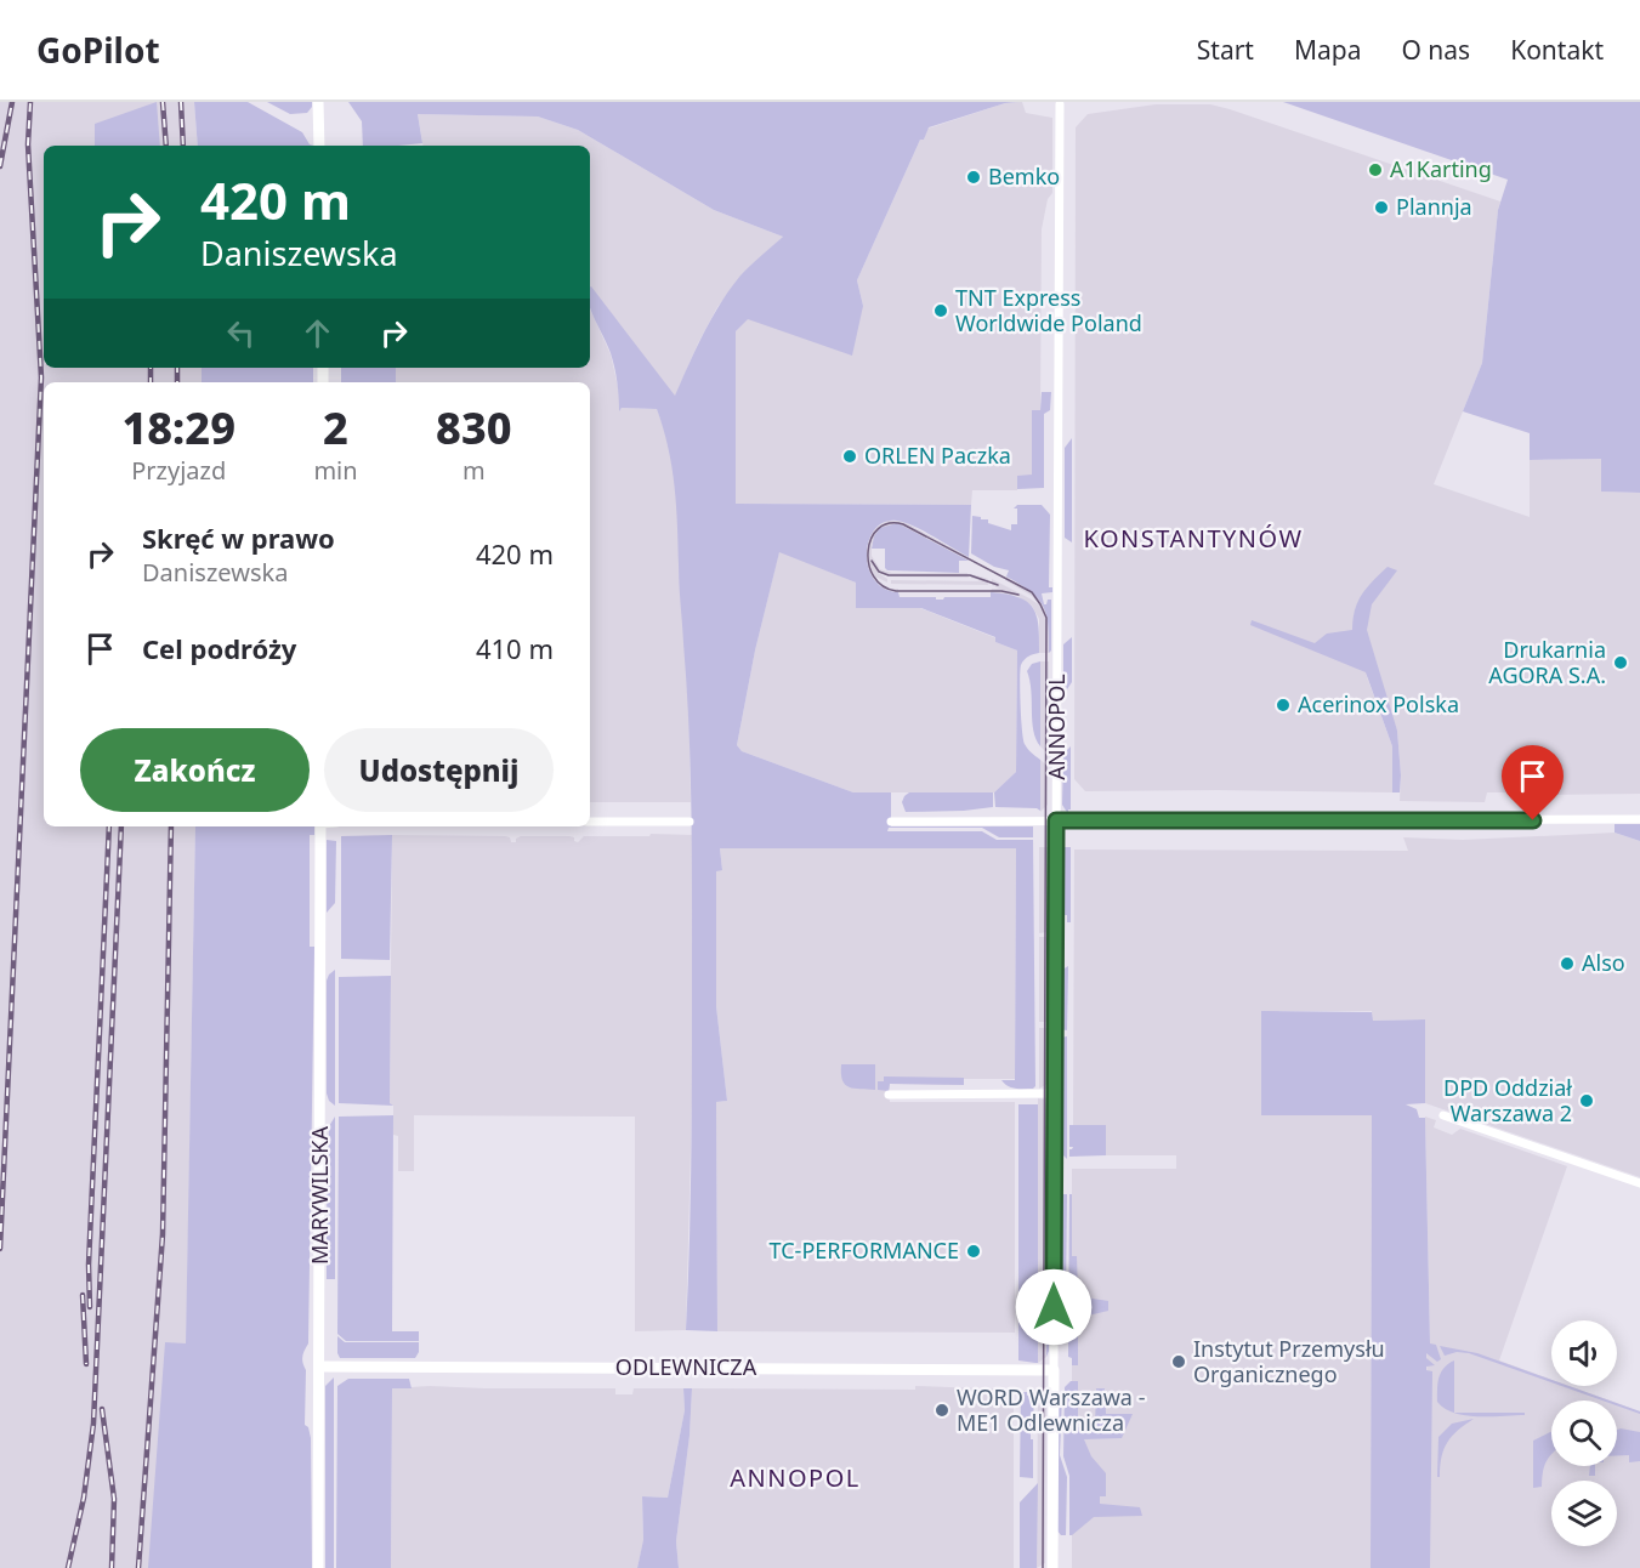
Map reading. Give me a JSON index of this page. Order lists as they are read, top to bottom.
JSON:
{
  "streets": {
    "street": ["ANNOPOL", "MARYWILSKA", "ODLEWNICZA"]
  },
  "crossings": [
    ["ANNOPOL", "ODLEWNICZA"],
    ["MARYWILSKA", "ODLEWNICZA"]
  ],
  "districts": ["KONSTANTYNÓW", "ANNOPOL"],
  "places": [
    "A1Karting",
    "Bemko",
    "Plannja",
    "TNT Express Worldwide Poland",
    "ORLEN Paczka",
    "Drukarnia AGORA S.A.",
    "Acerinox Polska",
    "Also",
    "DPD Oddział Warszawa 2",
    "TC-PERFORMANCE",
    "Instytut Przemysłu Organicznego",
    "WORD Warszawa - ME1 Odlewnicza"
  ],
  "page": {
    "header": "GoPilot",
    "nav": [
      "Start",
      "Mapa",
      "O nas",
      "Kontakt"
    ],
    "turn": ["420 m", "Daniszewska"],
    "eta": [
      "18:29",
      "Przyjazd",
      "2",
      "min",
      "830",
      "m"
    ],
    "list": [
      {
        "name": "Skręć w prawo",
        "note": "Daniszewska",
        "value": "420 m"
      },
      {
        "name": "Cel podróży",
        "value": "410 m"
      }
    ],
    "buttons": ["Zakończ", "Udostępnij"]
  }
}
